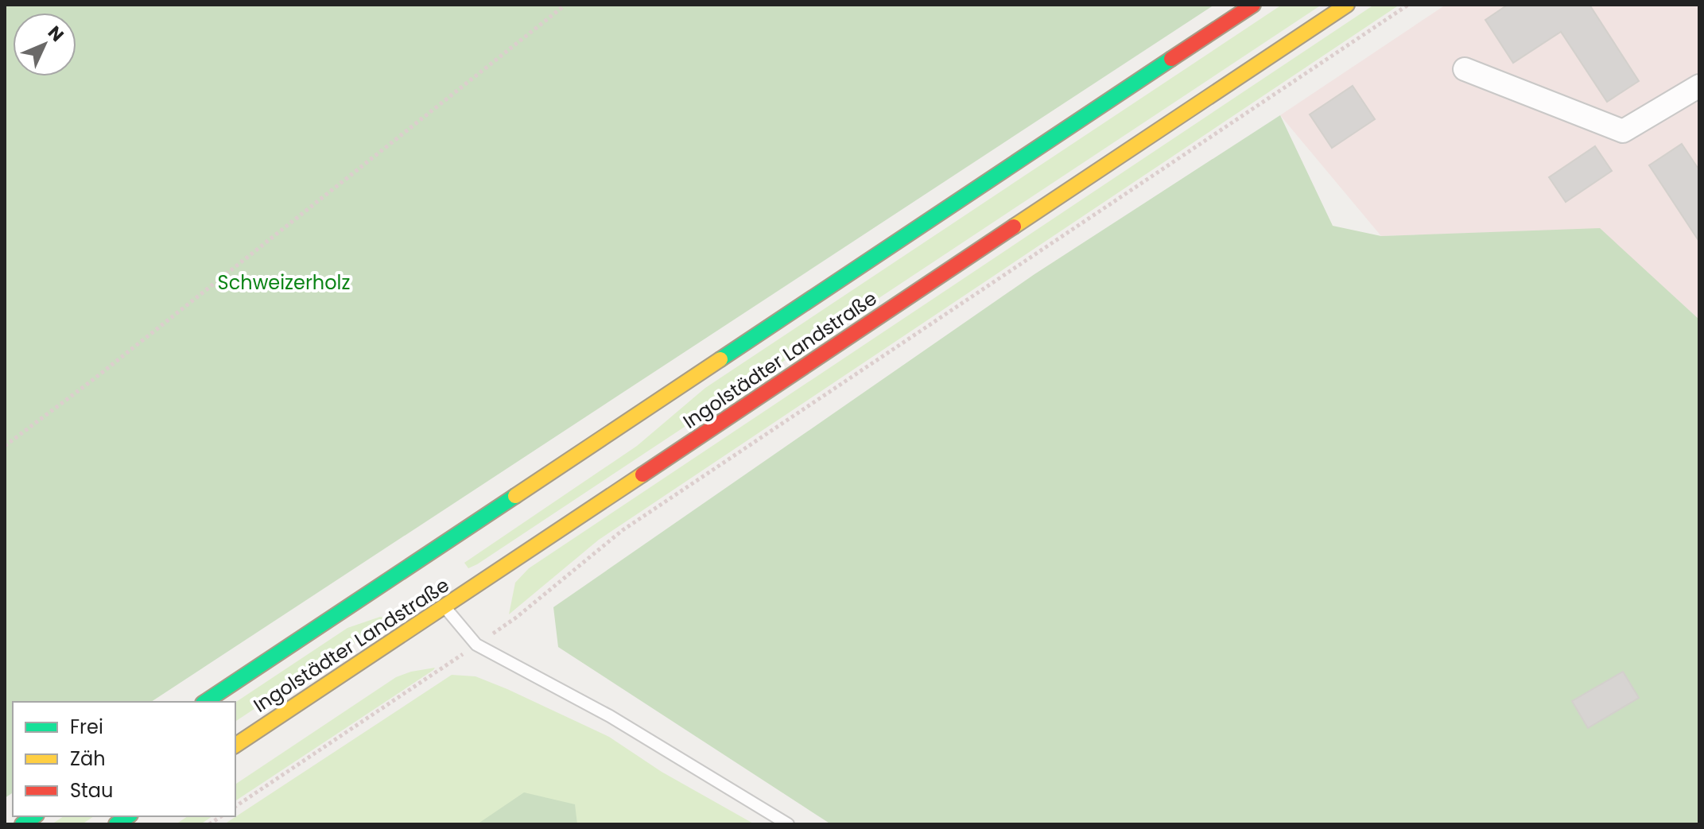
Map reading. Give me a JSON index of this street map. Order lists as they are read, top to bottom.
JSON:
{
  "streets": {
    "main road": ["Ingolstädter Landstraße"]
  },
  "parks": ["Schweizerholz"],
  "legend": ["Frei", "Zäh", "Stau"],
  "north": "top right"
}
